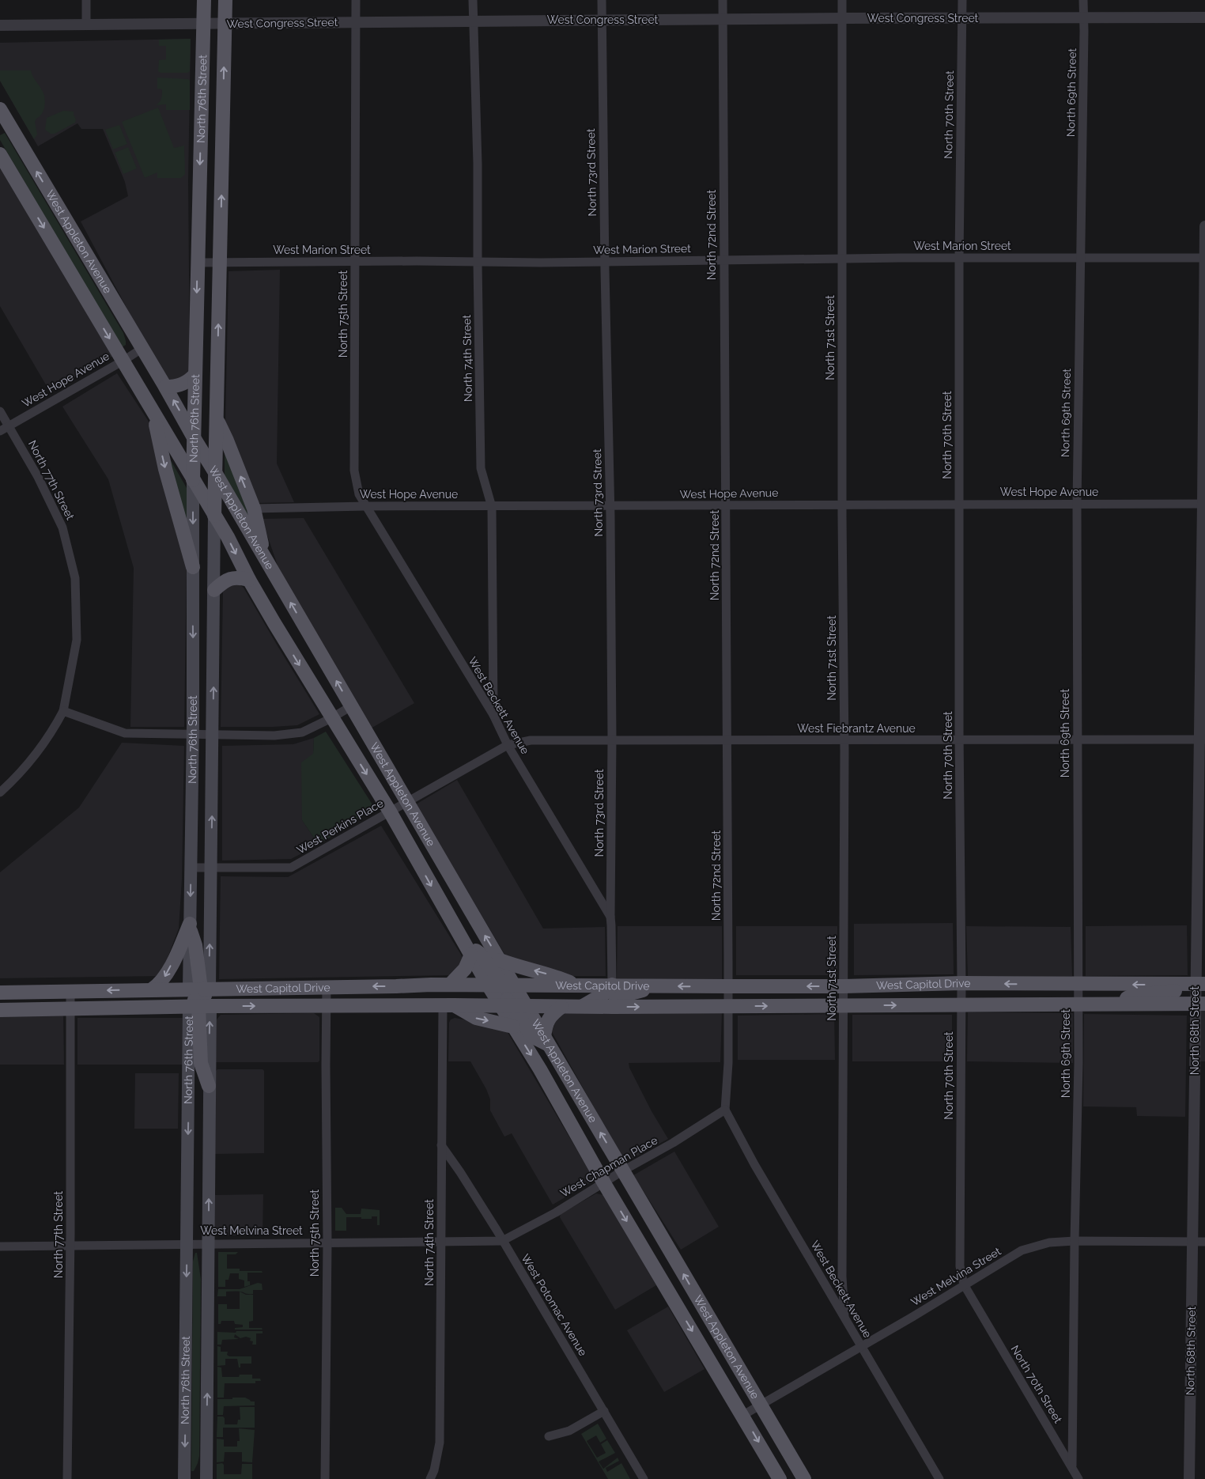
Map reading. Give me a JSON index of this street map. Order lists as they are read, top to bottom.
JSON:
{
  "streets": {
    "main road": ["North 76th Street", "West Appleton Avenue", "West Capitol Drive"],
    "street": [
      "West Congress Street",
      "North 69th Street",
      "North 70th Street",
      "North 73rd Street",
      "North 72nd Street",
      "West Marion Street",
      "North 75th Street",
      "North 71st Street",
      "North 74th Street",
      "West Hope Avenue",
      "North 77th Street",
      "West Beckett Avenue",
      "West Fiebrantz Avenue",
      "West Perkins Place",
      "North 68th Street",
      "West Chapman Place",
      "West Melvina Street",
      "West Potomac Avenue"
    ]
  },
  "crossings": [
    ["West Congress Street", "North 69th Street"],
    ["West Congress Street", "North 76th Street"],
    ["West Congress Street", "North 70th Street"],
    ["West Congress Street", "North 73rd Street"],
    ["West Congress Street", "North 72nd Street"],
    ["West Congress Street", "North 75th Street"],
    ["West Congress Street", "North 71st Street"],
    ["West Congress Street", "North 74th Street"],
    ["North 69th Street", "North 70th Street"],
    ["North 69th Street", "West Marion Street"],
    ["North 69th Street", "West Hope Avenue"],
    ["North 69th Street", "West Fiebrantz Avenue"],
    ["North 69th Street", "West Capitol Drive"],
    ["North 69th Street", "West Melvina Street"],
    ["North 76th Street", "West Appleton Avenue"],
    ["North 76th Street", "West Marion Street"],
    ["North 76th Street", "West Perkins Place"],
    ["North 76th Street", "West Capitol Drive"],
    ["North 76th Street", "West Melvina Street"],
    ["North 70th Street", "West Marion Street"],
    ["North 70th Street", "West Hope Avenue"],
    ["North 70th Street", "West Fiebrantz Avenue"],
    ["North 70th Street", "West Capitol Drive"],
    ["North 70th Street", "West Melvina Street"],
    ["North 73rd Street", "West Marion Street"],
    ["North 73rd Street", "West Hope Avenue"],
    ["North 73rd Street", "West Beckett Avenue"],
    ["North 73rd Street", "West Fiebrantz Avenue"],
    ["North 73rd Street", "West Capitol Drive"],
    ["North 72nd Street", "West Marion Street"],
    ["North 72nd Street", "West Hope Avenue"],
    ["North 72nd Street", "West Beckett Avenue"],
    ["North 72nd Street", "West Fiebrantz Avenue"],
    ["North 72nd Street", "West Capitol Drive"],
    ["North 72nd Street", "West Chapman Place"],
    ["West Appleton Avenue", "West Hope Avenue"],
    ["West Appleton Avenue", "West Perkins Place"],
    ["West Appleton Avenue", "West Capitol Drive"],
    ["West Appleton Avenue", "West Chapman Place"],
    ["West Appleton Avenue", "West Melvina Street"],
    ["West Marion Street", "North 75th Street"],
    ["West Marion Street", "North 71st Street"],
    ["West Marion Street", "North 74th Street"],
    ["West Marion Street", "North 68th Street"],
    ["North 75th Street", "West Hope Avenue"],
    ["North 75th Street", "West Beckett Avenue"],
    ["North 75th Street", "West Capitol Drive"],
    ["North 75th Street", "West Melvina Street"],
    ["North 71st Street", "West Hope Avenue"],
    ["North 71st Street", "West Beckett Avenue"],
    ["North 71st Street", "West Fiebrantz Avenue"],
    ["North 71st Street", "West Capitol Drive"],
    ["North 74th Street", "West Hope Avenue"],
    ["North 74th Street", "West Beckett Avenue"],
    ["North 74th Street", "West Capitol Drive"],
    ["North 74th Street", "West Melvina Street"],
    ["North 74th Street", "West Potomac Avenue"],
    ["West Hope Avenue", "North 77th Street"],
    ["West Hope Avenue", "West Beckett Avenue"],
    ["West Hope Avenue", "North 68th Street"],
    ["North 77th Street", "West Capitol Drive"],
    ["North 77th Street", "West Melvina Street"],
    ["West Beckett Avenue", "West Fiebrantz Avenue"],
    ["West Beckett Avenue", "West Perkins Place"],
    ["West Beckett Avenue", "West Chapman Place"],
    ["West Beckett Avenue", "West Melvina Street"],
    ["West Fiebrantz Avenue", "West Perkins Place"],
    ["West Fiebrantz Avenue", "North 68th Street"],
    ["West Capitol Drive", "North 68th Street"],
    ["North 68th Street", "West Melvina Street"],
    ["West Chapman Place", "West Melvina Street"],
    ["West Chapman Place", "West Potomac Avenue"],
    ["West Melvina Street", "West Potomac Avenue"]
  ]
}
